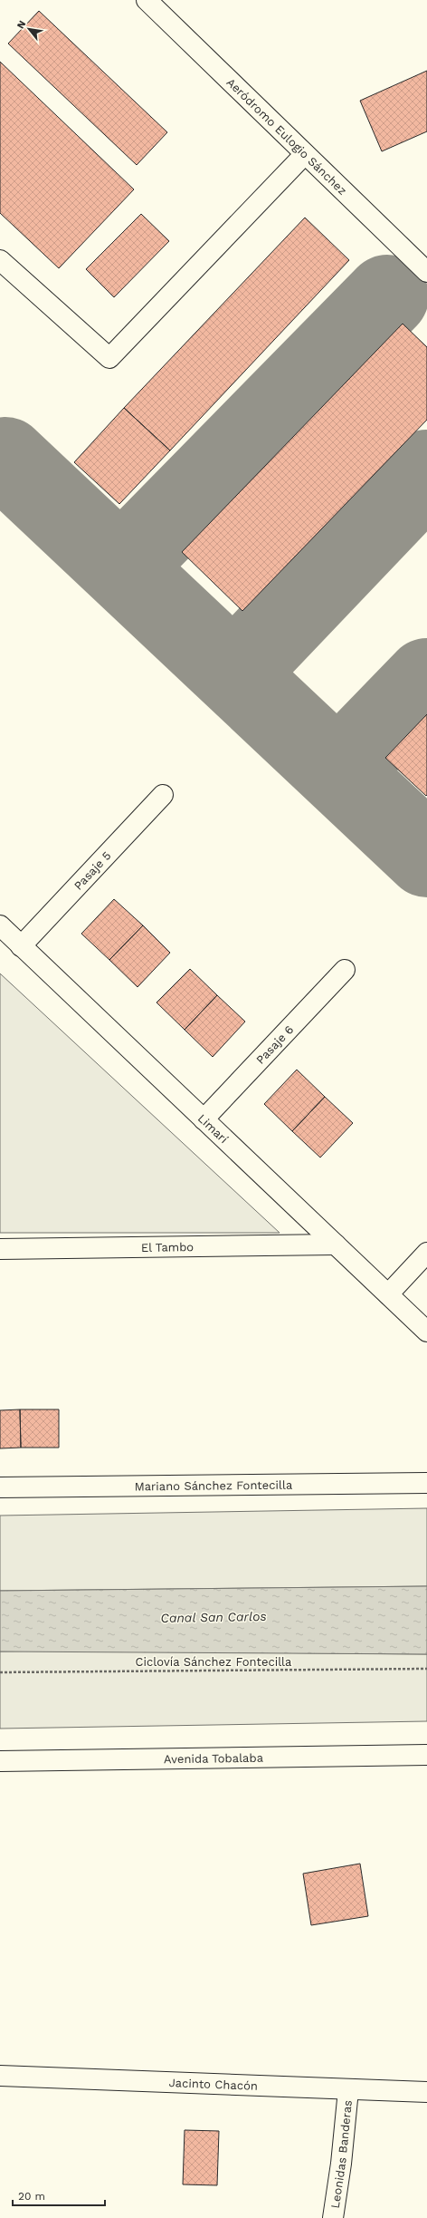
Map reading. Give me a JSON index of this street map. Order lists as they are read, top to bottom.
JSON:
{
  "streets": {
    "street": [
      "Aeródromo Eulogio Sánchez",
      "Pasaje 5",
      "Pasaje 6",
      "Limarí",
      "El Tambo",
      "Mariano Sánchez Fontecilla",
      "Avenida Tobalaba",
      "Jacinto Chacón",
      "Leonidas Banderas"
    ],
    "path": ["Ciclovía Sánchez Fontecilla"]
  },
  "crossings": [
    ["Pasaje 5", "Limarí"],
    ["Pasaje 6", "Limarí"],
    ["Limarí", "El Tambo"],
    ["Jacinto Chacón", "Leonidas Banderas"]
  ],
  "water": ["Canal San Carlos"],
  "scale_bar": "20 m",
  "north": "top left"
}
